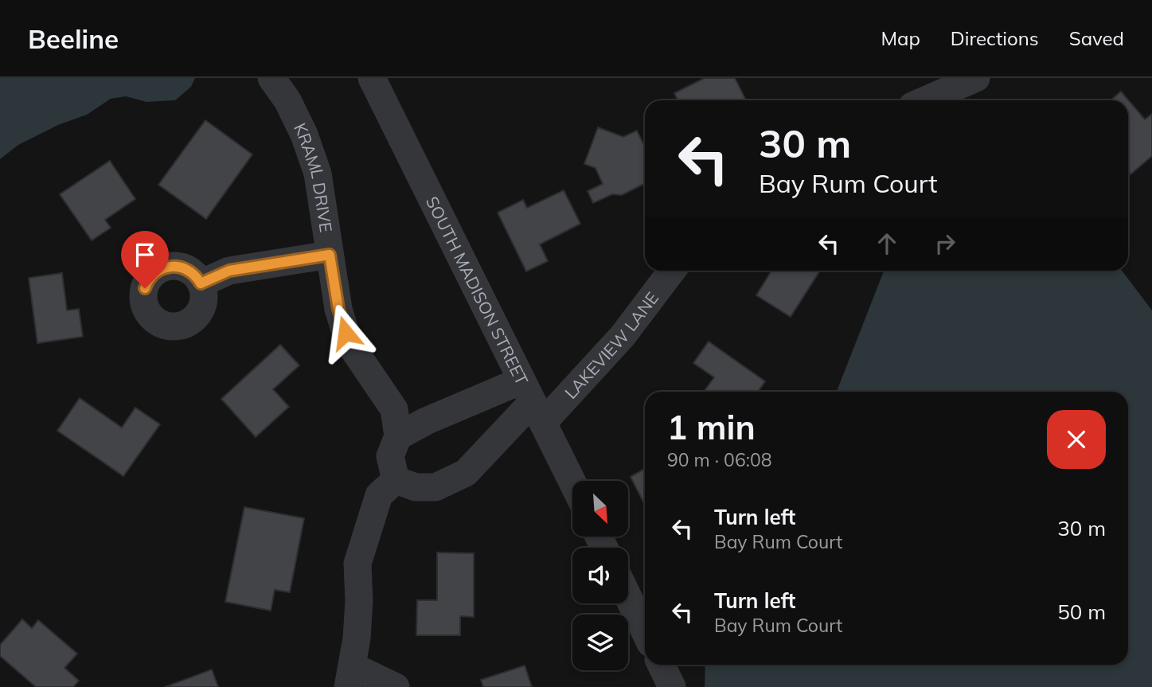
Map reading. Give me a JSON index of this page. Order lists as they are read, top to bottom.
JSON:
{
  "streets": {
    "street": ["KRAML DRIVE", "SOUTH MADISON STREET", "LAKEVIEW LANE"]
  },
  "crossings": [
    ["SOUTH MADISON STREET", "LAKEVIEW LANE"]
  ],
  "north": "bottom right",
  "page": {
    "header": "Beeline",
    "nav": ["Map", "Directions", "Saved"],
    "turn": ["30 m", "Bay Rum Court"],
    "heading": ["1 min", "90 m · 06:08"],
    "list": [
      {
        "name": "Turn left",
        "note": "Bay Rum Court",
        "value": "30 m"
      },
      {
        "name": "Turn left",
        "note": "Bay Rum Court",
        "value": "50 m"
      }
    ]
  }
}
